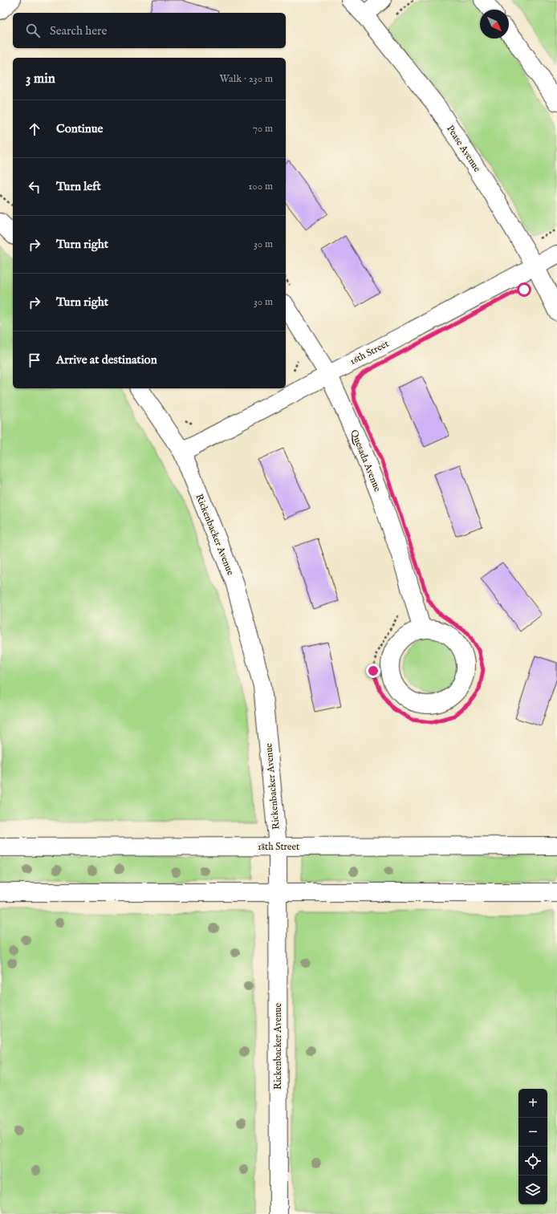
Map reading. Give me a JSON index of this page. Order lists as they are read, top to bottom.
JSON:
{
  "streets": {
    "street": [
      "Pease Avenue",
      "16th Street",
      "Quesada Avenue",
      "Rickenbacker Avenue",
      "18th Street"
    ]
  },
  "crossings": [
    ["Pease Avenue", "16th Street"],
    ["16th Street", "Quesada Avenue"],
    ["16th Street", "Rickenbacker Avenue"],
    ["Rickenbacker Avenue", "18th Street"]
  ],
  "north": "bottom right",
  "page": {
    "search": "Search here",
    "heading": ["3 min", "Walk · 230 m"],
    "list": [
      ["Continue", "70 m"],
      ["Turn left", "100 m"],
      ["Turn right", "30 m"],
      ["Turn right", "30 m"],
      "Arrive at destination"
    ],
    "map_buttons": ["+", "−"]
  }
}
